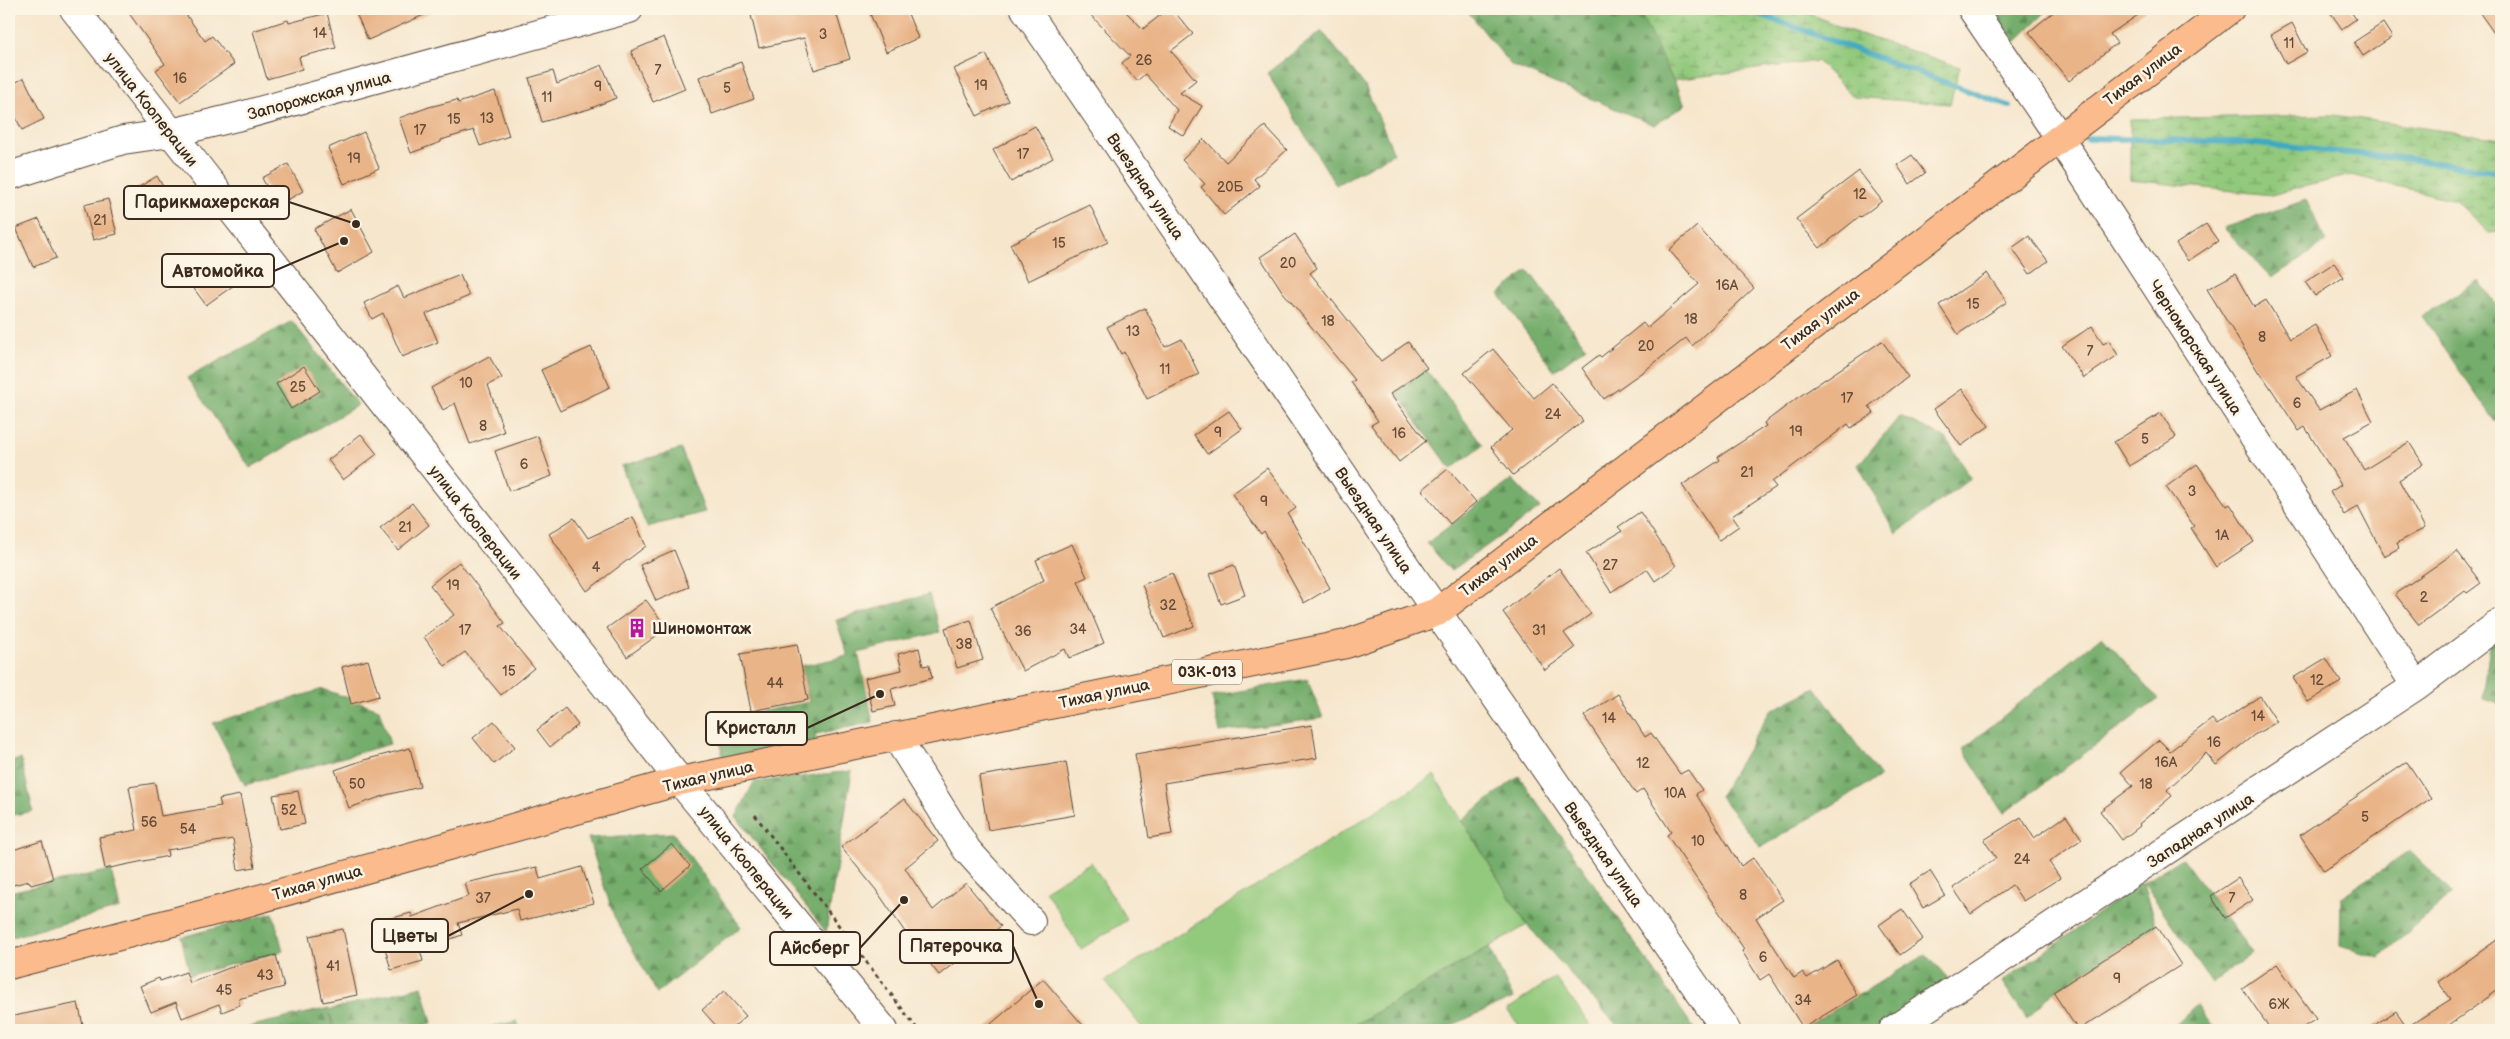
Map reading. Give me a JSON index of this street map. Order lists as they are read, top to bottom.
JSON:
{
  "streets": {
    "main road": ["Тихая улица", "03К-013"],
    "street": [
      "Запорожская улица",
      "улица Кооперации",
      "Выездная улица",
      "Черноморская улица",
      "Западная улица"
    ]
  },
  "crossings": [
    ["Тихая улица", "улица Кооперации"],
    ["Тихая улица", "Выездная улица"],
    ["Тихая улица", "Черноморская улица"],
    ["Запорожская улица", "улица Кооперации"],
    ["Черноморская улица", "Западная улица"]
  ],
  "places": {
    "other": [
      "Парикмахерская",
      "Автомойка",
      "Кристалл",
      "Цветы",
      "Айсберг",
      "Пятерочка"
    ],
    "building": ["Шиномонтаж"]
  },
  "house_numbers": [
    "14",
    "3",
    "11",
    "26",
    "7",
    "16",
    "19",
    "9",
    "5",
    "11",
    "13",
    "15",
    "17",
    "17",
    "19",
    "20Б",
    "12",
    "21",
    "15",
    "20",
    "16А",
    "15",
    "18",
    "18",
    "13",
    "8",
    "20",
    "7",
    "11",
    "10",
    "25",
    "17",
    "6",
    "24",
    "8",
    "19",
    "9",
    "16",
    "5",
    "6",
    "21",
    "3",
    "9",
    "21",
    "1А",
    "27",
    "4",
    "19",
    "2",
    "32",
    "34",
    "17",
    "31",
    "36",
    "38",
    "15",
    "12",
    "44",
    "14",
    "14",
    "16",
    "16А",
    "12",
    "50",
    "18",
    "10А",
    "52",
    "5",
    "56",
    "54",
    "10",
    "24",
    "8",
    "37",
    "7",
    "6",
    "41",
    "43",
    "9",
    "45",
    "34",
    "6Ж"
  ]
}
